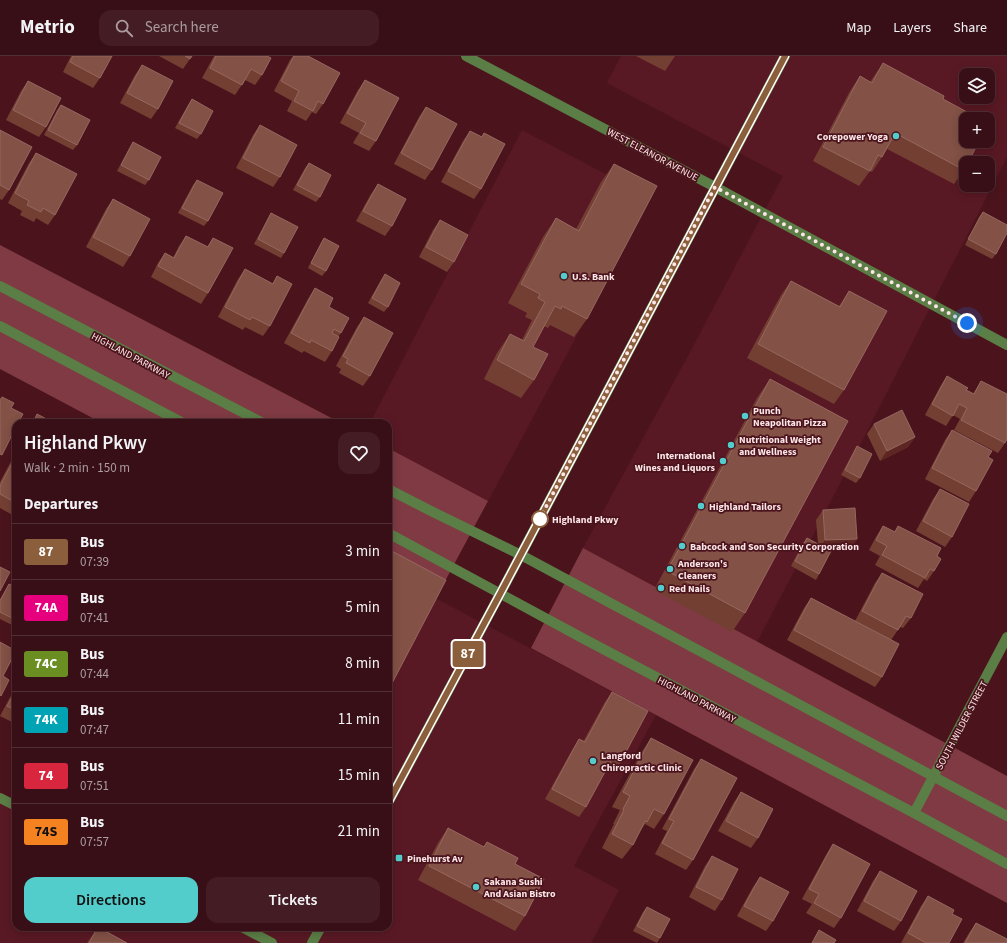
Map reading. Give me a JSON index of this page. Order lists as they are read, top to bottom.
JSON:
{
  "streets": {
    "street": ["WEST ELEANOR AVENUE", "HIGHLAND PARKWAY", "SOUTH WILDER STREET"]
  },
  "crossings": [
    ["HIGHLAND PARKWAY", "SOUTH WILDER STREET"]
  ],
  "places": {
    "other": [
      "Corepower Yoga",
      "U.S. Bank",
      "Punch Neapolitan Pizza",
      "Nutritional Weight and Wellness",
      "International Wines and Liquors",
      "Highland Tailors",
      "Highland Pkwy",
      "Babcock and Son Security Corporation",
      "Anderson's Cleaners",
      "Red Nails",
      "Langford Chiropractic Clinic",
      "Sakana Sushi And Asian Bistro"
    ],
    "transit": ["Pinehurst Av"]
  },
  "lines": ["bus line 87"],
  "page": {
    "header": "Metrio",
    "search": "Search here",
    "nav": ["Map", "Layers", "Share"],
    "on_map": "87",
    "map_buttons": ["+", "−"],
    "heading": [
      ["Highland Pkwy", "Walk · 2 min · 150 m"],
      "Departures"
    ],
    "list": [
      {
        "mark": "87",
        "name": "Bus",
        "note": "07:39",
        "value": "3 min"
      },
      {
        "mark": "74A",
        "name": "Bus",
        "note": "07:41",
        "value": "5 min"
      },
      {
        "mark": "74C",
        "name": "Bus",
        "note": "07:44",
        "value": "8 min"
      },
      {
        "mark": "74K",
        "name": "Bus",
        "note": "07:47",
        "value": "11 min"
      },
      {
        "mark": "74",
        "name": "Bus",
        "note": "07:51",
        "value": "15 min"
      },
      {
        "mark": "74S",
        "name": "Bus",
        "note": "07:57",
        "value": "21 min"
      }
    ],
    "buttons": ["Directions", "Tickets"]
  }
}
